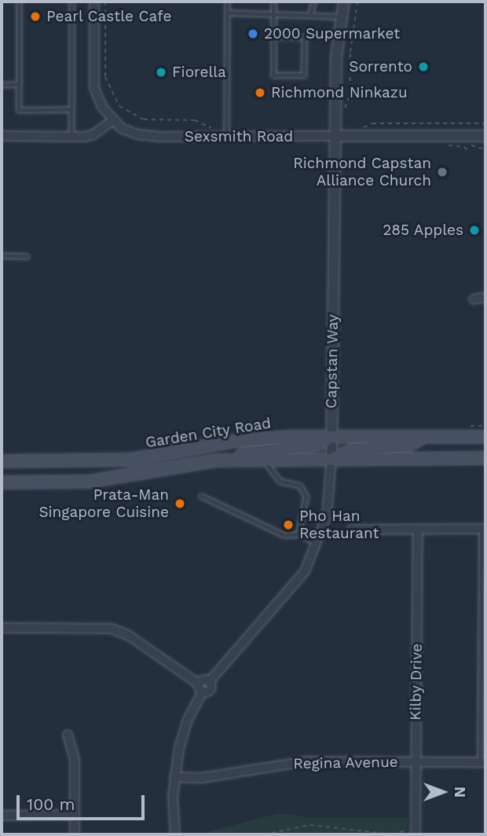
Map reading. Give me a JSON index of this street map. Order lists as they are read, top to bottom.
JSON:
{
  "streets": {
    "main road": ["Garden City Road"],
    "street": [
      "Sexsmith Road",
      "Capstan Way",
      "Kilby Drive",
      "Regina Avenue"
    ]
  },
  "crossings": [
    ["Sexsmith Road", "Capstan Way"],
    ["Capstan Way", "Garden City Road"],
    ["Kilby Drive", "Regina Avenue"]
  ],
  "places": [
    "Pearl Castle Cafe",
    "2000 Supermarket",
    "Sorrento",
    "Fiorella",
    "Richmond Ninkazu",
    "Richmond Capstan Alliance Church",
    "285 Apples",
    "Prata-Man Singapore Cuisine",
    "Pho Han Restaurant"
  ],
  "scale_bar": "100 m",
  "north": "right"
}
